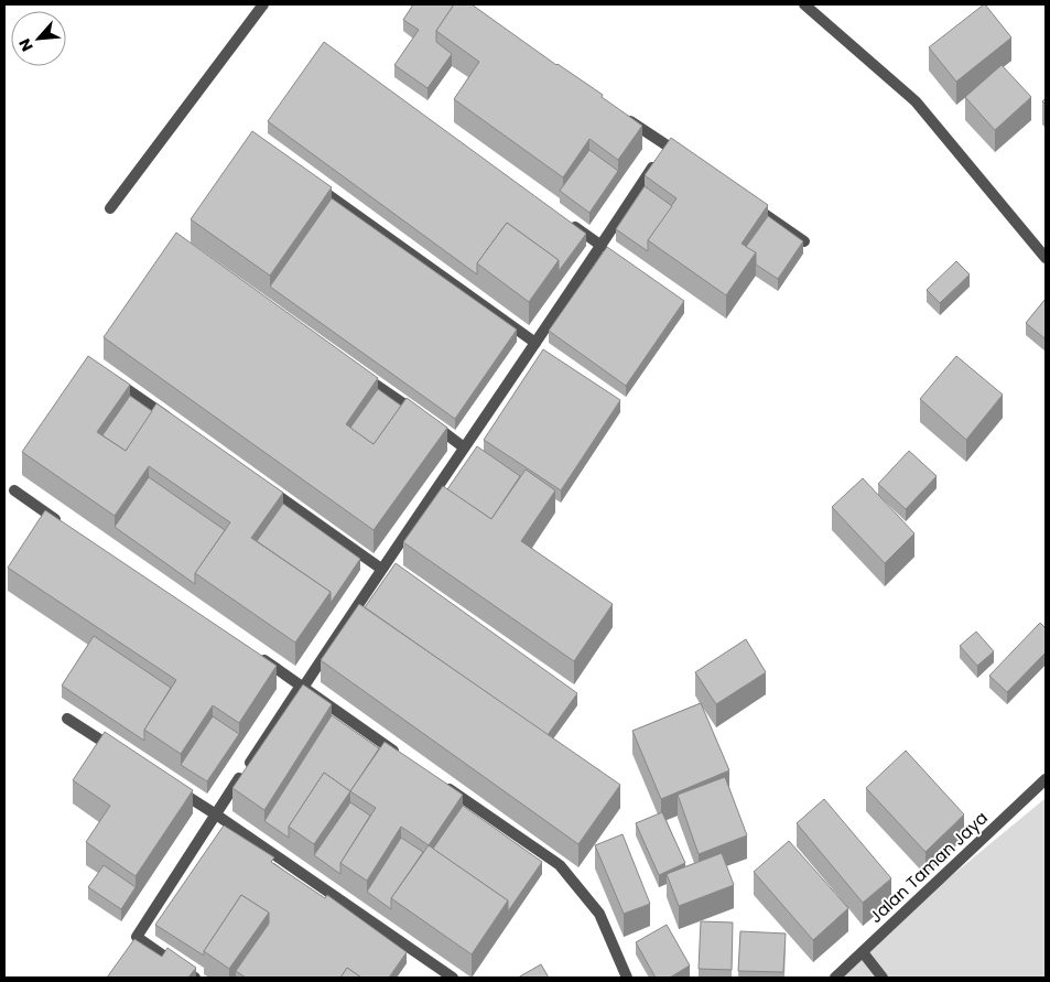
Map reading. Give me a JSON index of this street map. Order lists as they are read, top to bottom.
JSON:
{
  "streets": {
    "street": ["Jalan Taman Jaya"]
  },
  "north": "bottom left"
}
